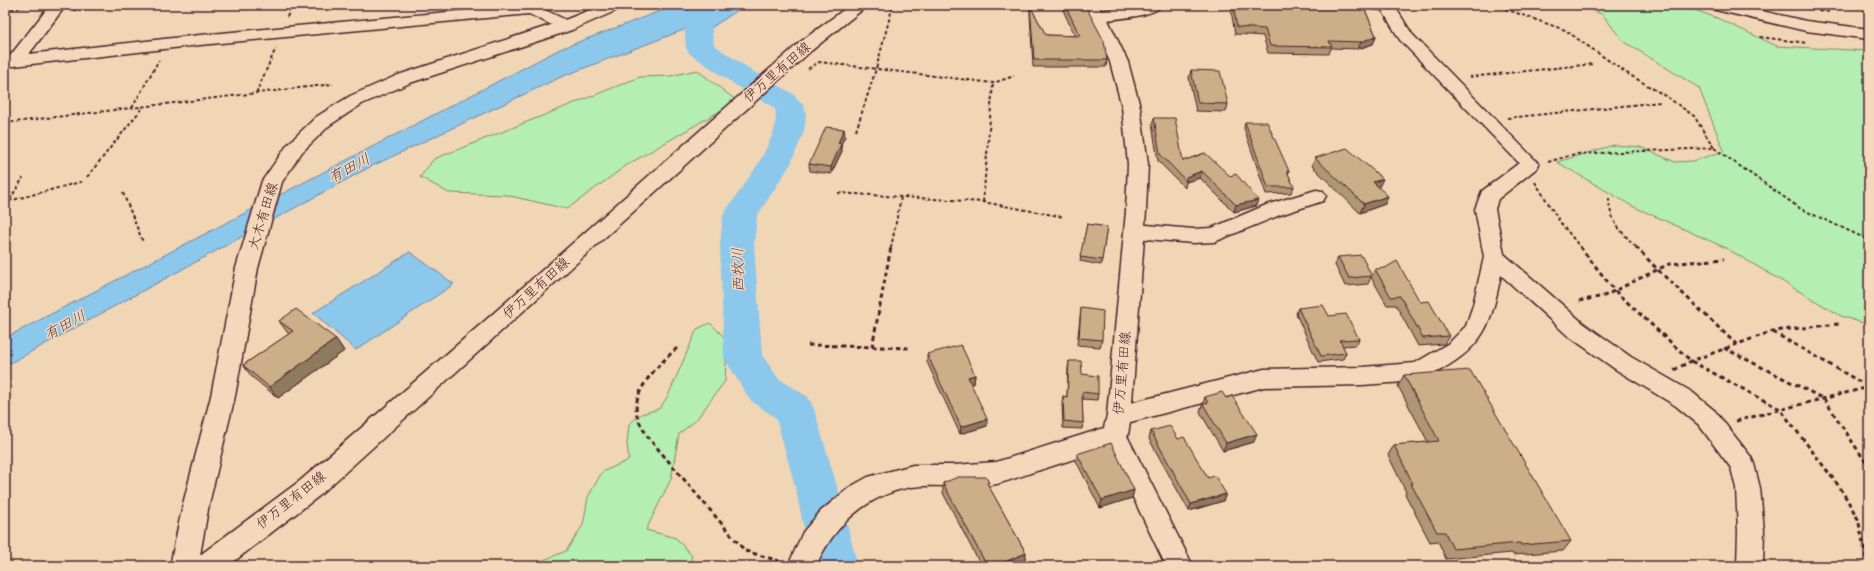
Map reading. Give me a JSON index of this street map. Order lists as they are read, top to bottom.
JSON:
{
  "streets": {
    "main road": ["伊万里有田線", "大木有田線"]
  },
  "water": ["有田川", "西牧川"]
}
